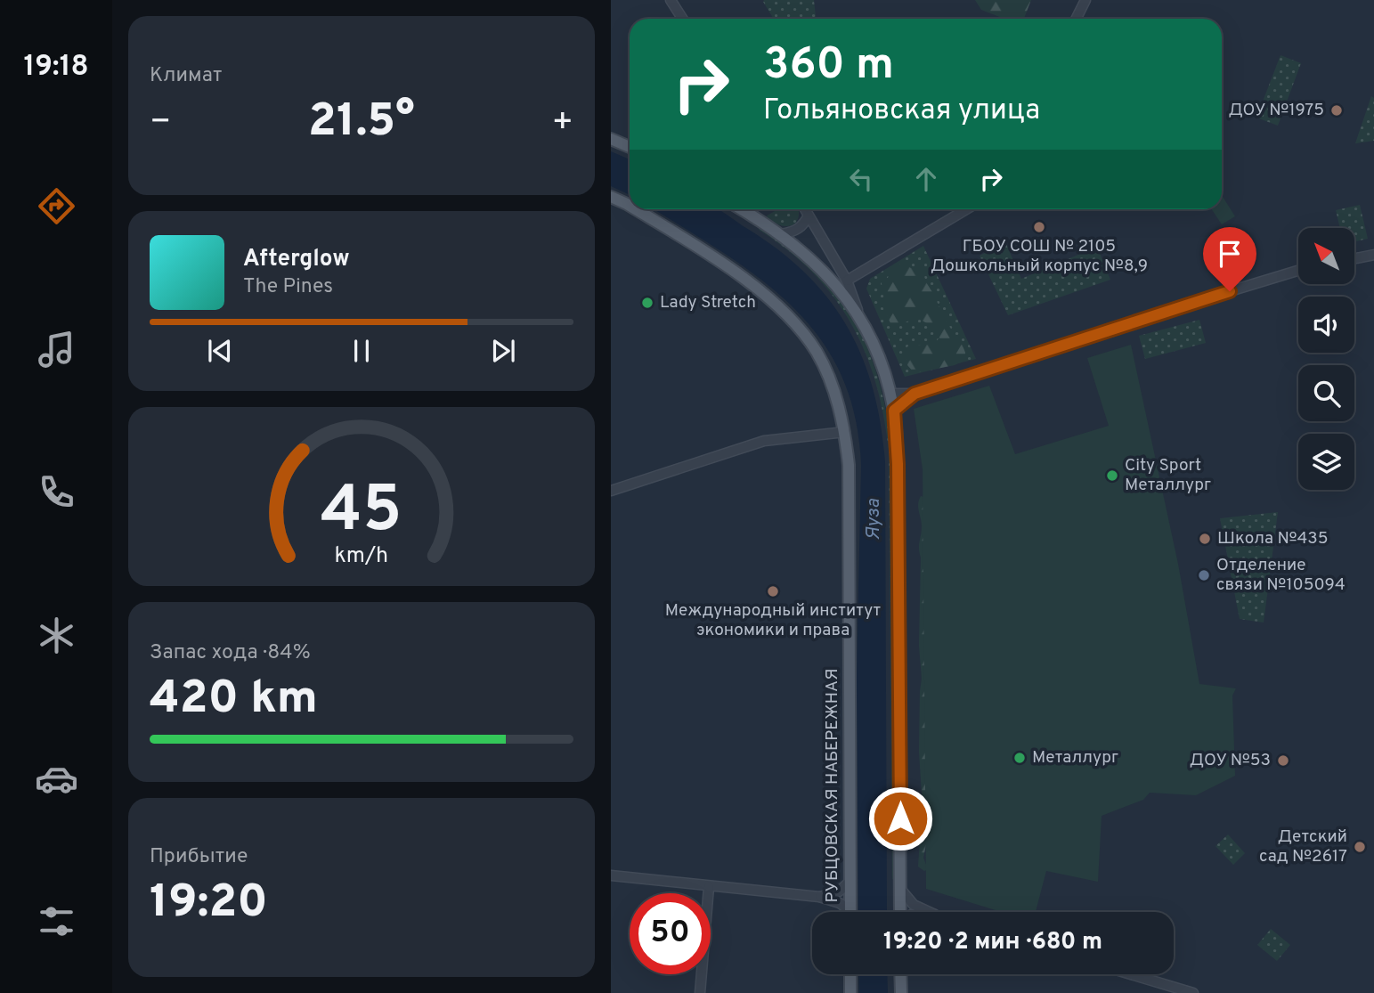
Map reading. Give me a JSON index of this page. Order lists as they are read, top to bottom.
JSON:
{
  "streets": {
    "main road": ["РУБЦОВСКАЯ НАБЕРЕЖНАЯ"]
  },
  "water": ["Яуза"],
  "places": [
    "ДОУ №1975",
    "ГБОУ СОШ № 2105 Дошкольный корпус №8,9",
    "Lady Stretch",
    "City Sport Металлург",
    "Школа №435",
    "Отделение связи №105094",
    "Международный институт экономики и права",
    "Металлург",
    "ДОУ №53",
    "Детский сад №2617"
  ],
  "north": "top left",
  "page": {
    "tabs": "19:18",
    "tile": [
      "Климат",
      ["Запас хода · 84%", "420 km"],
      ["Прибытие", "19:20"]
    ],
    "turn": ["360 m", "Гольяновская улица"],
    "heat": ["−", "21.5°", "+"],
    "song": ["Afterglow", "The Pines"],
    "limit": "50",
    "trip": "19:20 · 2 мин · 680 m",
    "gauge": ["45", "km/h"]
  }
}
